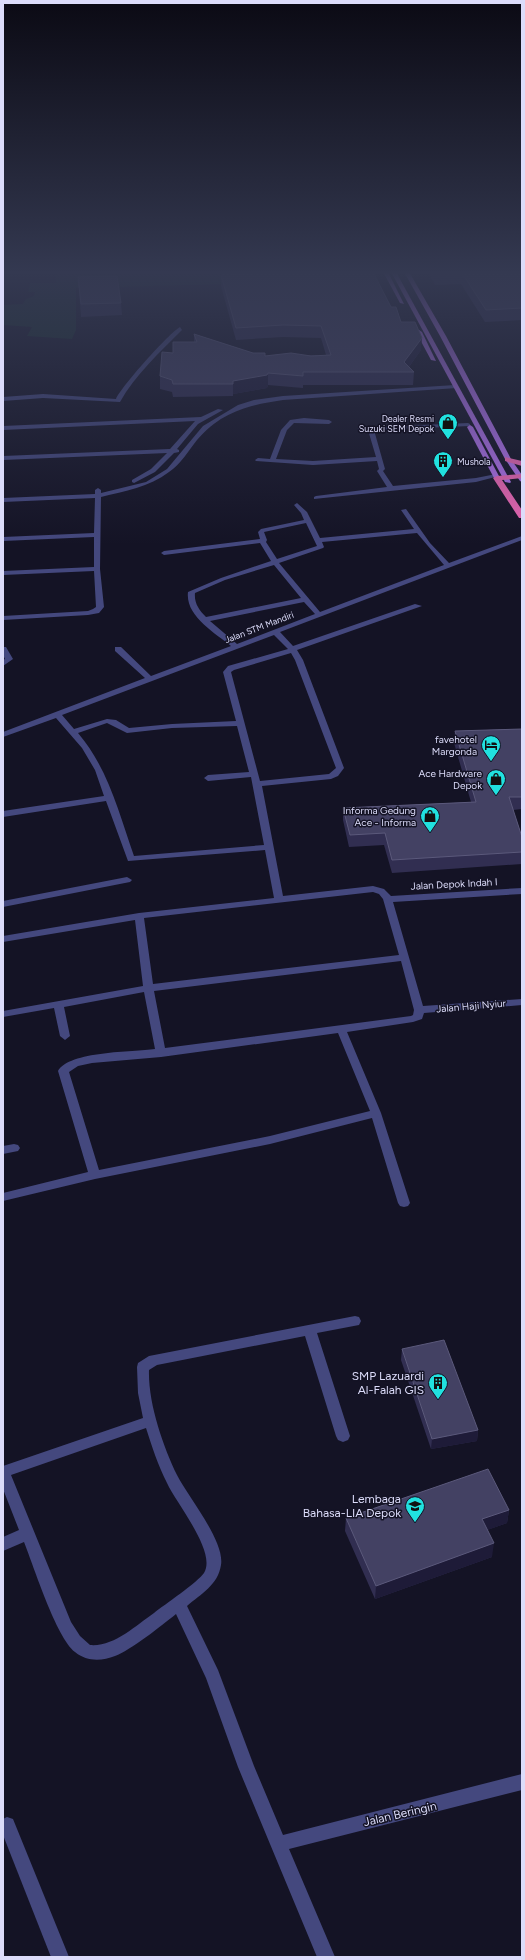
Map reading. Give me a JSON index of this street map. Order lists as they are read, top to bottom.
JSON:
{
  "streets": {
    "street": [
      "Jalan STM Mandiri",
      "Jalan Depok Indah I",
      "Jalan Haji Nyiur",
      "Jalan Beringin"
    ]
  },
  "places": {
    "shop": ["Dealer Resmi Suzuki SEM Depok", "Ace Hardware Depok", "Informa Gedung Ace - Informa"],
    "building": ["Mushola", "SMP Lazuardi Al-Falah GIS"],
    "hotel": ["favehotel Margonda"],
    "school or university": ["Lembaga Bahasa-LIA Depok"]
  }
}
